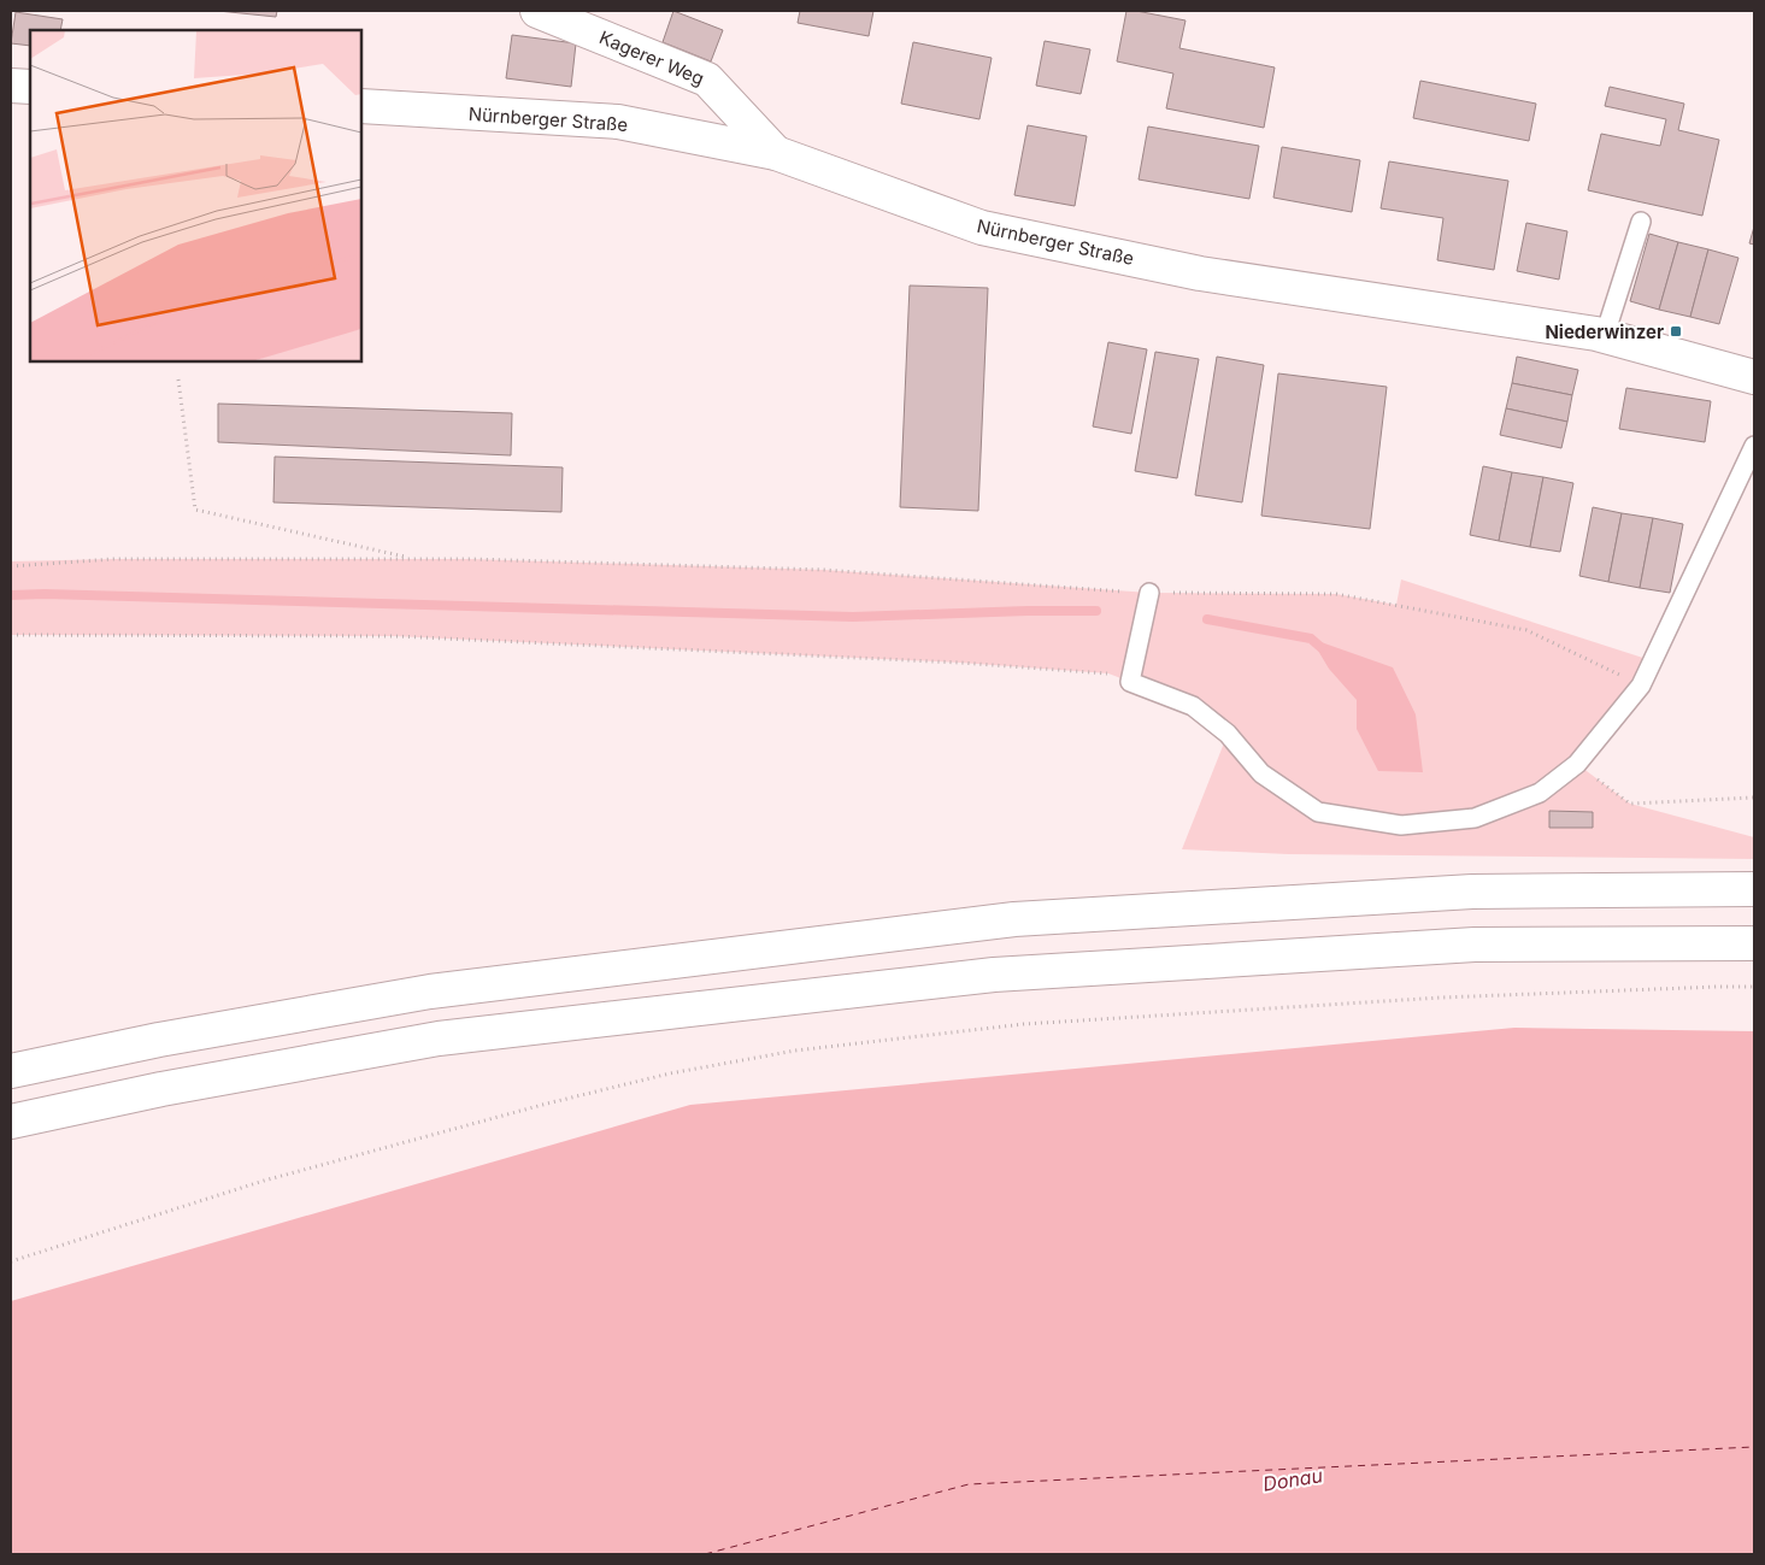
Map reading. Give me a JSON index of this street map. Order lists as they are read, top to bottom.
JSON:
{
  "streets": {
    "main road": ["Kagerer Weg", "Nürnberger Straße"]
  },
  "crossings": [
    ["Kagerer Weg", "Nürnberger Straße"]
  ],
  "water": ["Donau"],
  "places": {
    "transit": ["Niederwinzer"]
  }
}
